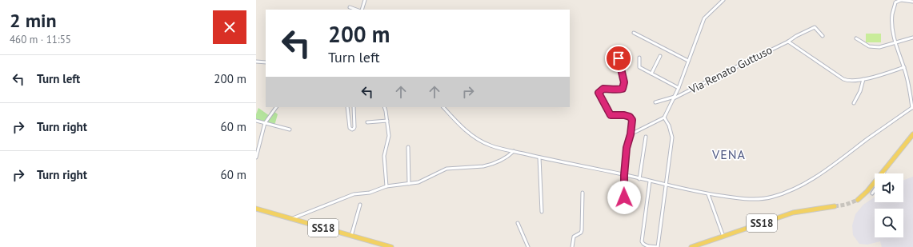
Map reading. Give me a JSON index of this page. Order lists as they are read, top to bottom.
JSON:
{
  "streets": {
    "main road": ["SS18"],
    "street": ["Via Renato Guttuso"]
  },
  "districts": ["VENA"],
  "page": {
    "heading": ["2 min", "460 m · 11:55"],
    "turn": ["200 m", "Turn left"],
    "list": [
      {
        "name": "Turn left",
        "value": "200 m"
      },
      {
        "name": "Turn right",
        "value": "60 m"
      },
      {
        "name": "Turn right",
        "value": "60 m"
      }
    ]
  }
}
